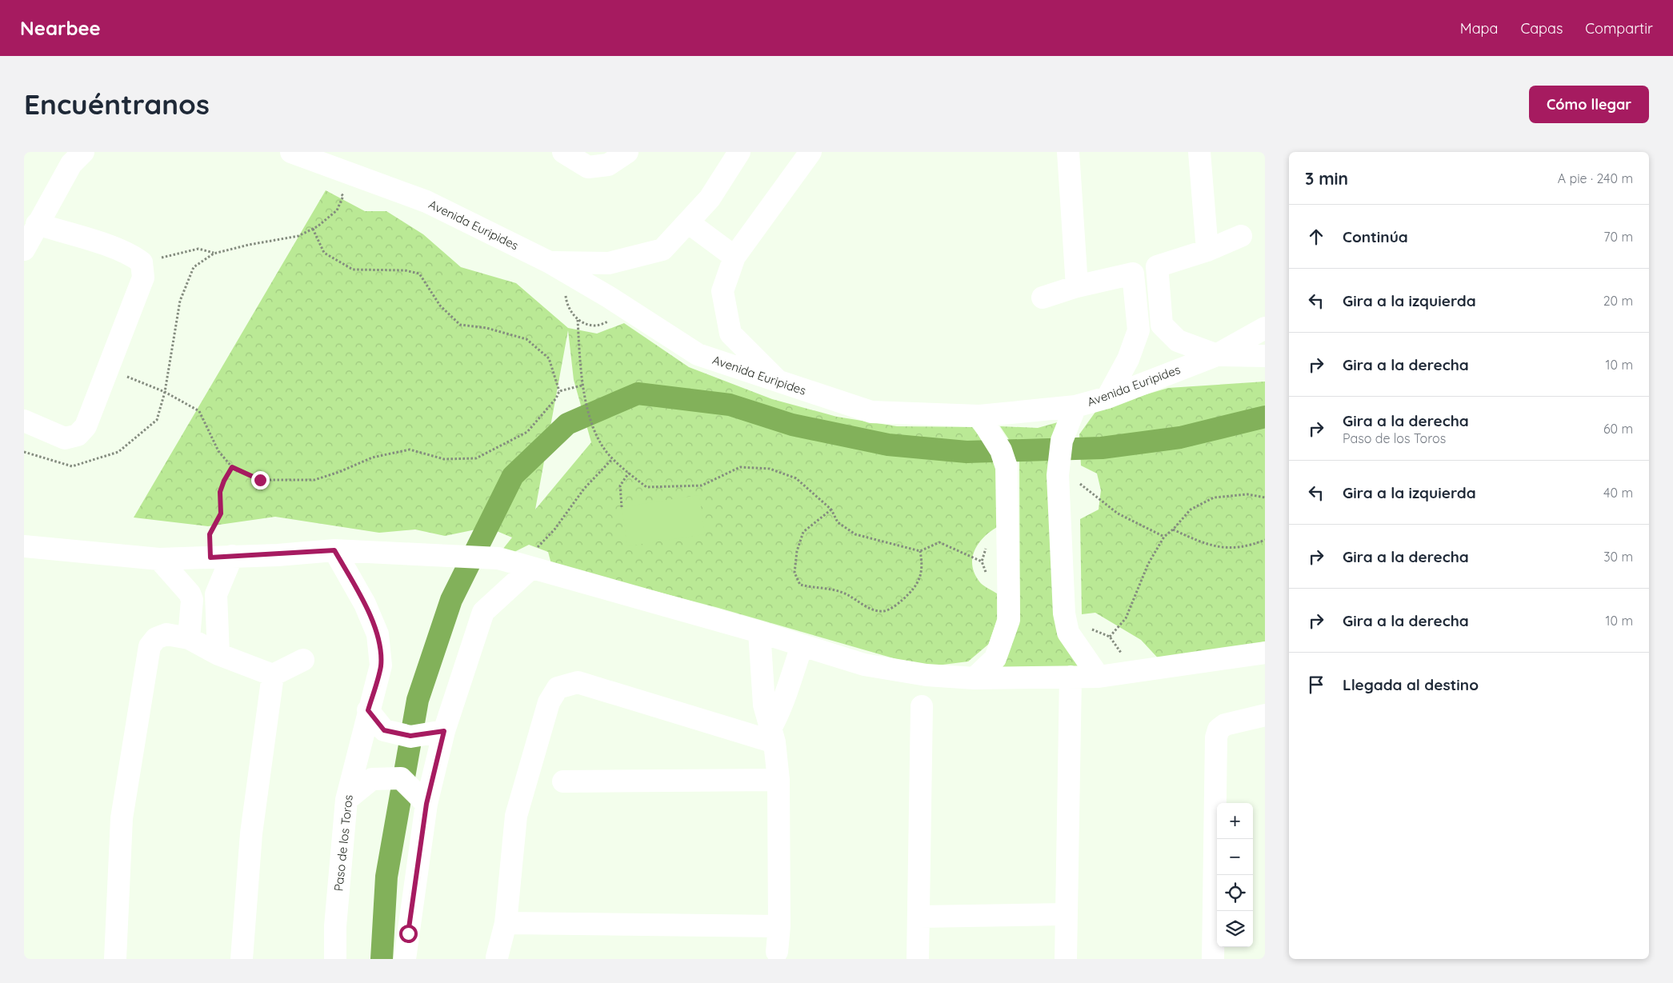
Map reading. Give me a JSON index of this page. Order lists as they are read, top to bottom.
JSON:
{
  "streets": {
    "street": ["Avenida Euripides", "Paso de los Toros"]
  },
  "page": {
    "header": "Nearbee",
    "nav": ["Mapa", "Capas", "Compartir"],
    "buttons": "Cómo llegar",
    "title": "Encuéntranos",
    "heading": ["3 min", "A pie · 240 m"],
    "list": [
      ["Continúa", "70 m"],
      ["Gira a la izquierda", "20 m"],
      ["Gira a la derecha", "10 m"],
      ["Gira a la derecha", "Paso de los Toros", "60 m"],
      ["Gira a la izquierda", "40 m"],
      ["Gira a la derecha", "30 m"],
      ["Gira a la derecha", "10 m"],
      "Llegada al destino"
    ],
    "map_buttons": ["+", "−"]
  }
}
